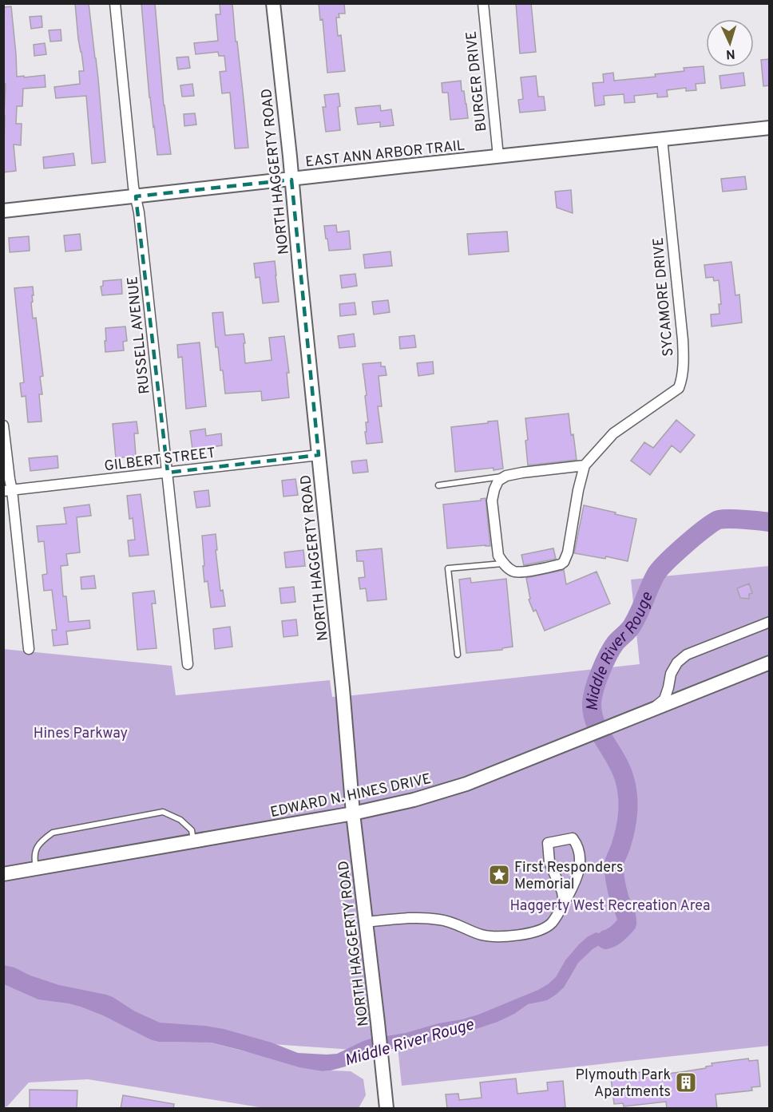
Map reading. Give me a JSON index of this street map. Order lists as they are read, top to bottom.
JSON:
{
  "streets": {
    "street": [
      "BURGER DRIVE",
      "EAST ANN ARBOR TRAIL",
      "NORTH HAGGERTY ROAD",
      "SYCAMORE DRIVE",
      "RUSSELL AVENUE",
      "GILBERT STREET",
      "EDWARD N. HINES DRIVE"
    ]
  },
  "crossings": [
    ["BURGER DRIVE", "EAST ANN ARBOR TRAIL"],
    ["EAST ANN ARBOR TRAIL", "NORTH HAGGERTY ROAD"],
    ["EAST ANN ARBOR TRAIL", "SYCAMORE DRIVE"],
    ["EAST ANN ARBOR TRAIL", "RUSSELL AVENUE"],
    ["NORTH HAGGERTY ROAD", "GILBERT STREET"],
    ["NORTH HAGGERTY ROAD", "EDWARD N. HINES DRIVE"],
    ["RUSSELL AVENUE", "GILBERT STREET"]
  ],
  "water": ["Middle River Rouge"],
  "parks": ["Hines Parkway", "Haggerty West Recreation Area"],
  "places": {
    "place": ["First Responders Memorial"],
    "building": ["Plymouth Park Apartments"]
  },
  "north": "bottom"
}
